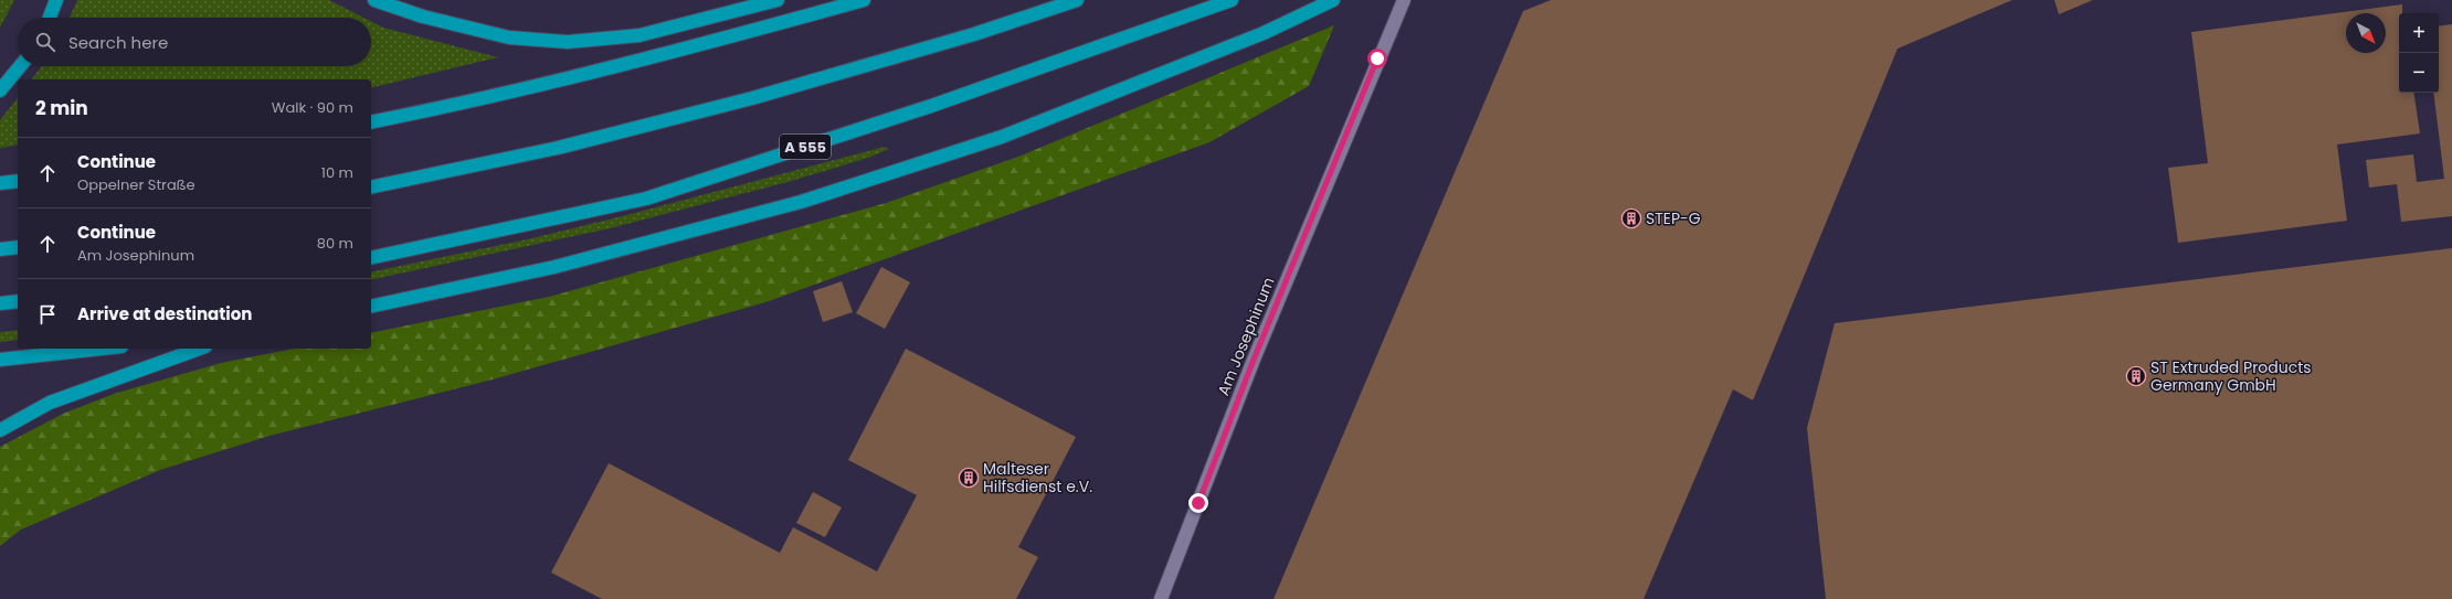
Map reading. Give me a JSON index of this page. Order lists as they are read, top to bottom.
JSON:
{
  "streets": {
    "highway": ["A 555"],
    "street": ["Am Josephinum"]
  },
  "places": {
    "building": ["STEP-G", "ST Extruded Products Germany GmbH", "Malteser Hilfsdienst e.V."]
  },
  "north": "bottom right",
  "page": {
    "map_buttons": ["+", "−"],
    "search": "Search here",
    "heading": ["2 min", "Walk · 90 m"],
    "list": [
      ["Continue", "Oppelner Straße", "10 m"],
      ["Continue", "Am Josephinum", "80 m"],
      "Arrive at destination"
    ]
  }
}
